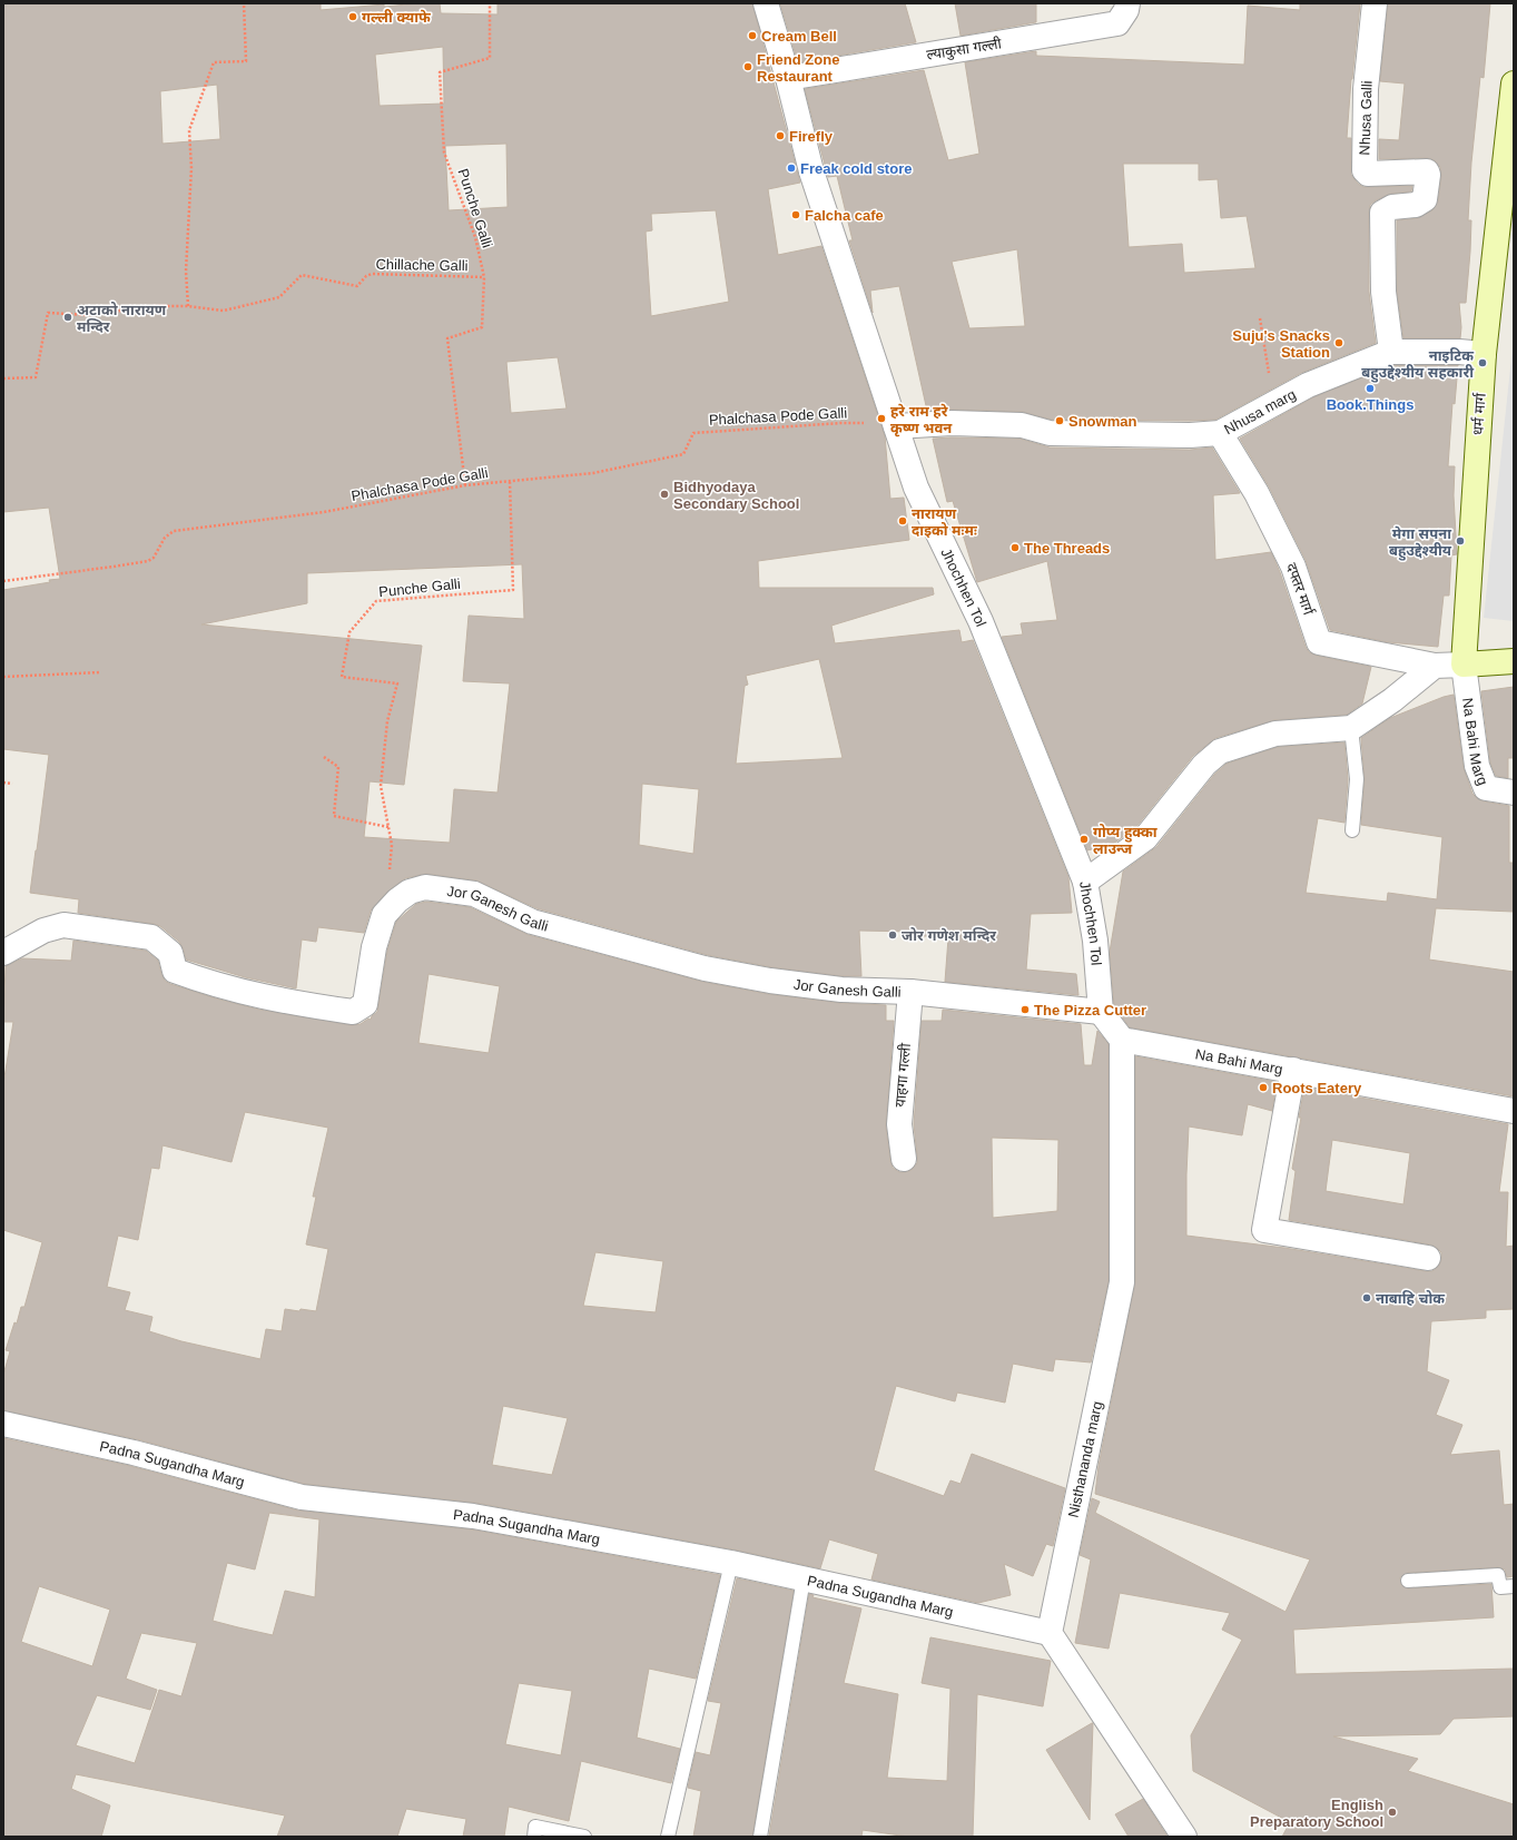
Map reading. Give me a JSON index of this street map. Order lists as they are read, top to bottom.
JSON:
{
  "streets": {
    "street": [
      "ल्याकुसा गल्ली",
      "Nhusa Galli",
      "Nhusa marg",
      "धर्म मार्ग",
      "Jhochhen Tol",
      "दफ्तर मार्ग",
      "Na Bahi Marg",
      "Jor Ganesh Galli",
      "याहगा गल्ली",
      "Nisthananda marg",
      "Padna Sugandha Marg"
    ],
    "path": ["Punche Galli", "Chillache Galli", "Phalchasa Pode Galli"]
  },
  "crossings": [
    ["ल्याकुसा गल्ली", "Jhochhen Tol"],
    ["Nhusa Galli", "Nhusa marg"],
    ["Punche Galli", "Chillache Galli"],
    ["Punche Galli", "Phalchasa Pode Galli"],
    ["Nhusa marg", "धर्म मार्ग"],
    ["Nhusa marg", "Phalchasa Pode Galli"],
    ["Nhusa marg", "Jhochhen Tol"],
    ["Nhusa marg", "दफ्तर मार्ग"],
    ["धर्म मार्ग", "Na Bahi Marg"],
    ["Phalchasa Pode Galli", "Jhochhen Tol"],
    ["Jhochhen Tol", "Jor Ganesh Galli"],
    ["Na Bahi Marg", "Nisthananda marg"],
    ["Jor Ganesh Galli", "याहगा गल्ली"],
    ["Nisthananda marg", "Padna Sugandha Marg"]
  ],
  "places": [
    "गल्ली क्याफे",
    "Cream Bell",
    "Friend Zone Restaurant",
    "Firefly",
    "Freak cold store",
    "Falcha cafe",
    "अटाको नारायण मन्दिर",
    "Suju's Snacks Station",
    "नाइटिक बहुउद्देश्यीय सहकारी",
    "Book.Things",
    "हरे राम हरे कृष्ण भवन",
    "Snowman",
    "Bidhyodaya Secondary School",
    "नारायण दाइको मःमः",
    "मेगा सपना बहुउद्देश्यीय",
    "The Threads",
    "गोप्य हुक्का लाउन्ज",
    "जोर गणेश मन्दिर",
    "The Pizza Cutter",
    "Roots Eatery",
    "नाबाहि चोक",
    "English Preparatory School"
  ]
}
